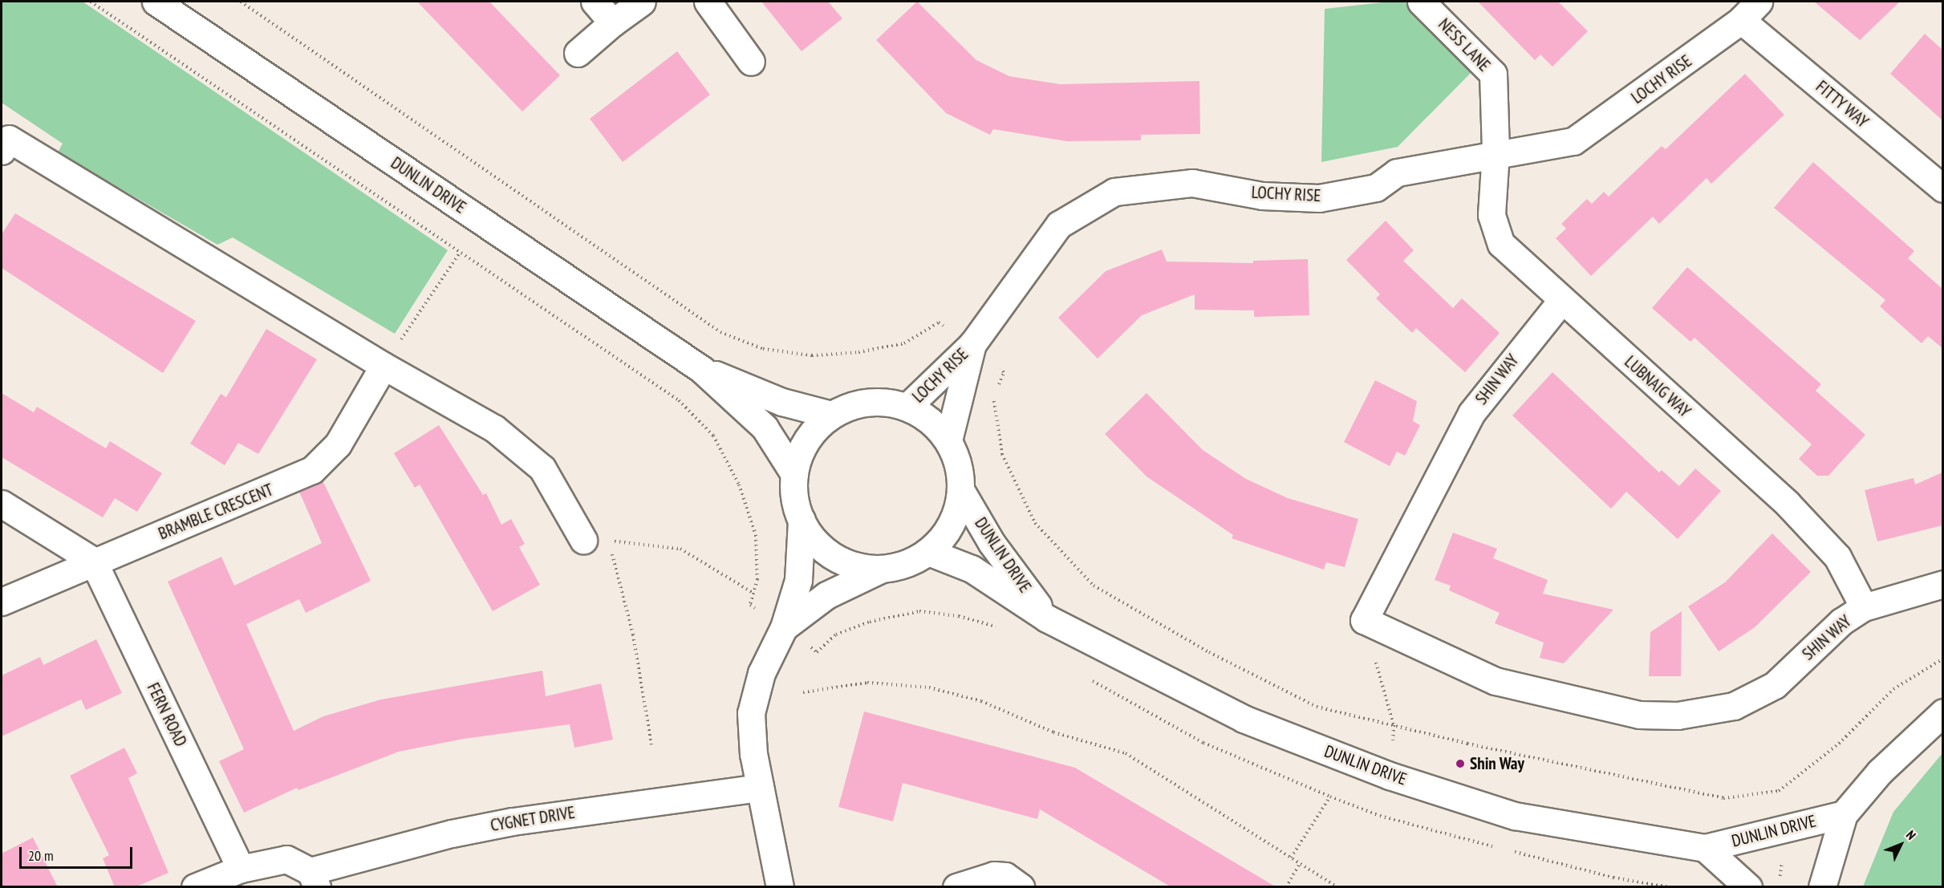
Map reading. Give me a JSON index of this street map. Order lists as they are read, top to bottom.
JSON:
{
  "streets": {
    "street": [
      "NESS LANE",
      "LOCHY RISE",
      "FITTY WAY",
      "DUNLIN DRIVE",
      "SHIN WAY",
      "LUBNAIG WAY",
      "BRAMBLE CRESCENT",
      "FERN ROAD",
      "CYGNET DRIVE"
    ]
  },
  "crossings": [
    ["NESS LANE", "LOCHY RISE"],
    ["NESS LANE", "LUBNAIG WAY"],
    ["LOCHY RISE", "FITTY WAY"],
    ["LOCHY RISE", "DUNLIN DRIVE"],
    ["LOCHY RISE", "LUBNAIG WAY"],
    ["SHIN WAY", "LUBNAIG WAY"],
    ["BRAMBLE CRESCENT", "FERN ROAD"]
  ],
  "places": ["Shin Way"],
  "scale_bar": "20 m",
  "north": "top right"
}
